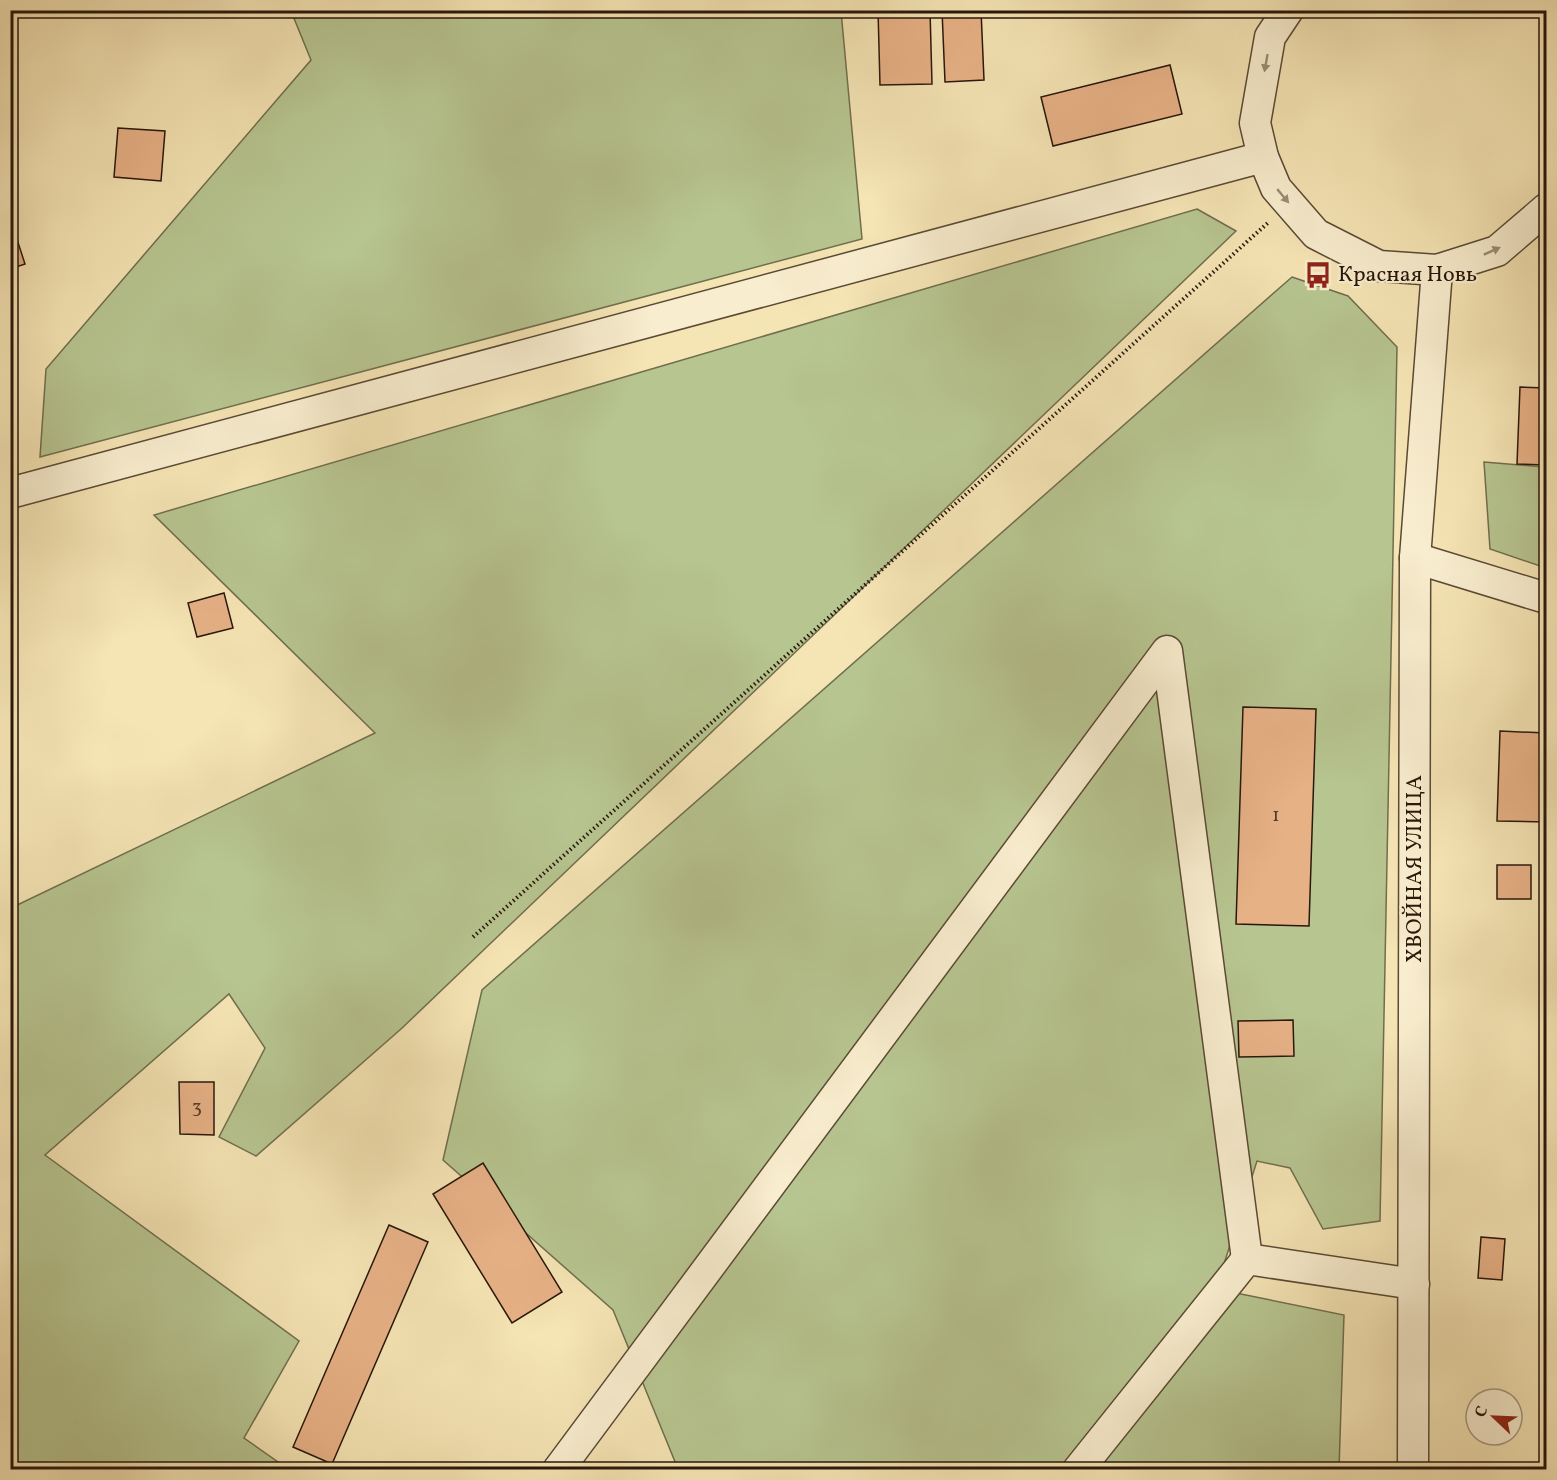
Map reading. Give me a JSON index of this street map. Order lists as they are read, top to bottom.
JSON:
{
  "streets": {
    "street": ["ХВОЙНАЯ УЛИЦА"]
  },
  "places": {
    "bus stop": ["Красная Новь"]
  },
  "house_numbers": ["1", "3"],
  "north": "top left"
}
